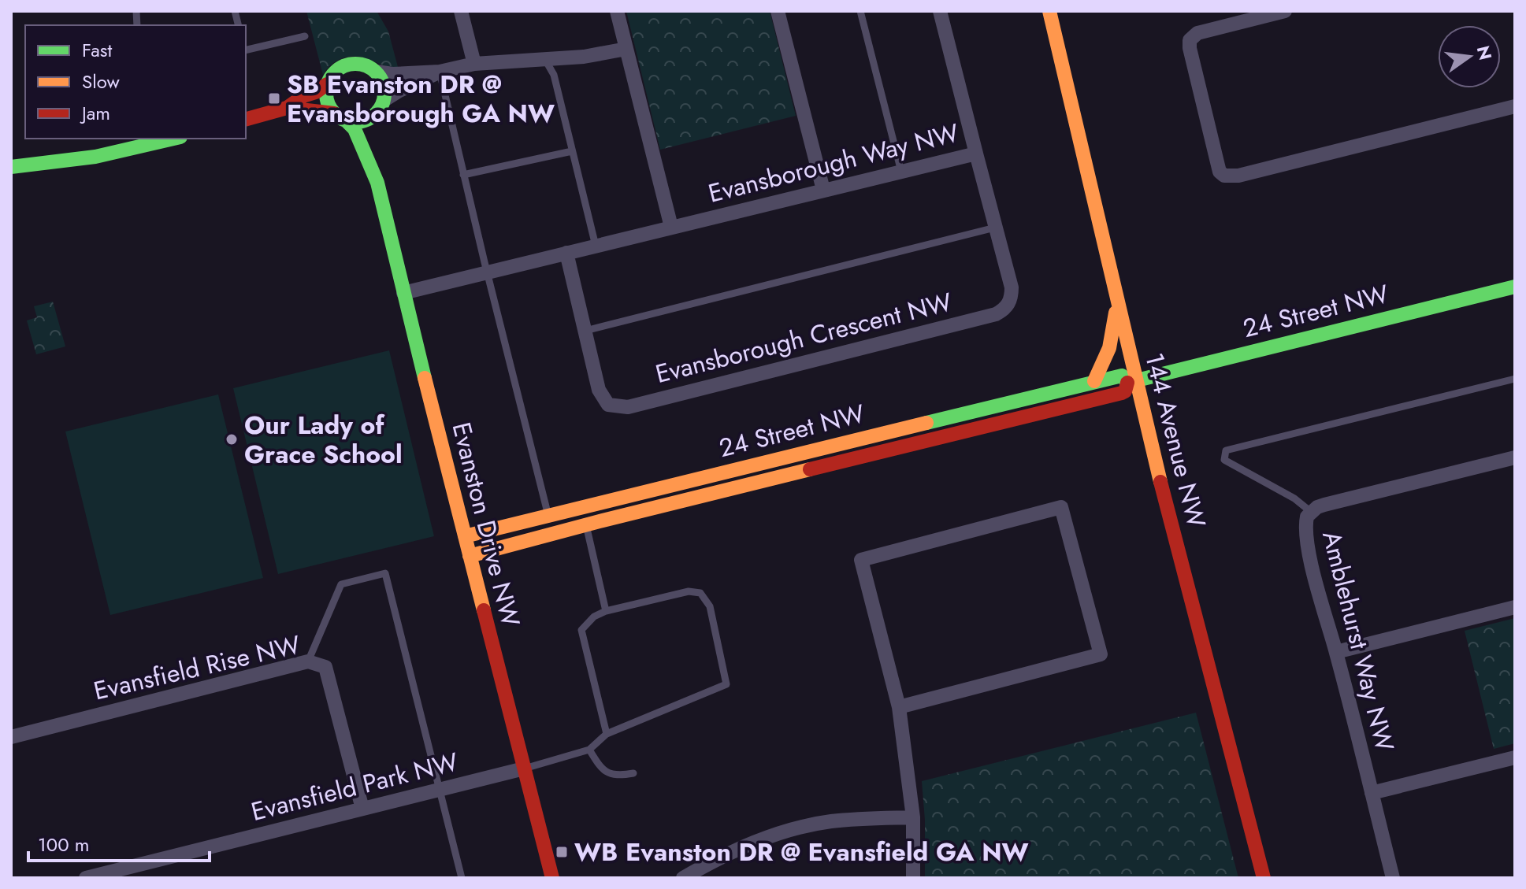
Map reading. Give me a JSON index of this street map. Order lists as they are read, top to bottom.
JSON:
{
  "streets": {
    "street": [
      "Evansborough Way NW",
      "24 Street NW",
      "Evansborough Crescent NW",
      "144 Avenue NW",
      "Evanston Drive NW",
      "Amblehurst Way NW",
      "Evansfield Rise NW",
      "Evansfield Park NW"
    ]
  },
  "crossings": [
    ["Evansborough Way NW", "Evansborough Crescent NW"],
    ["Evansborough Way NW", "Evanston Drive NW"],
    ["24 Street NW", "144 Avenue NW"],
    ["24 Street NW", "Evanston Drive NW"],
    ["Evanston Drive NW", "Evansfield Park NW"],
    ["Evansfield Rise NW", "Evansfield Park NW"]
  ],
  "places": {
    "transit": ["SB Evanston DR @ Evansborough GA NW", "WB Evanston DR @ Evansfield GA NW"],
    "other": ["Our Lady of Grace School"]
  },
  "legend": ["Fast", "Slow", "Jam"],
  "scale_bar": "100 m",
  "north": "right"
}
